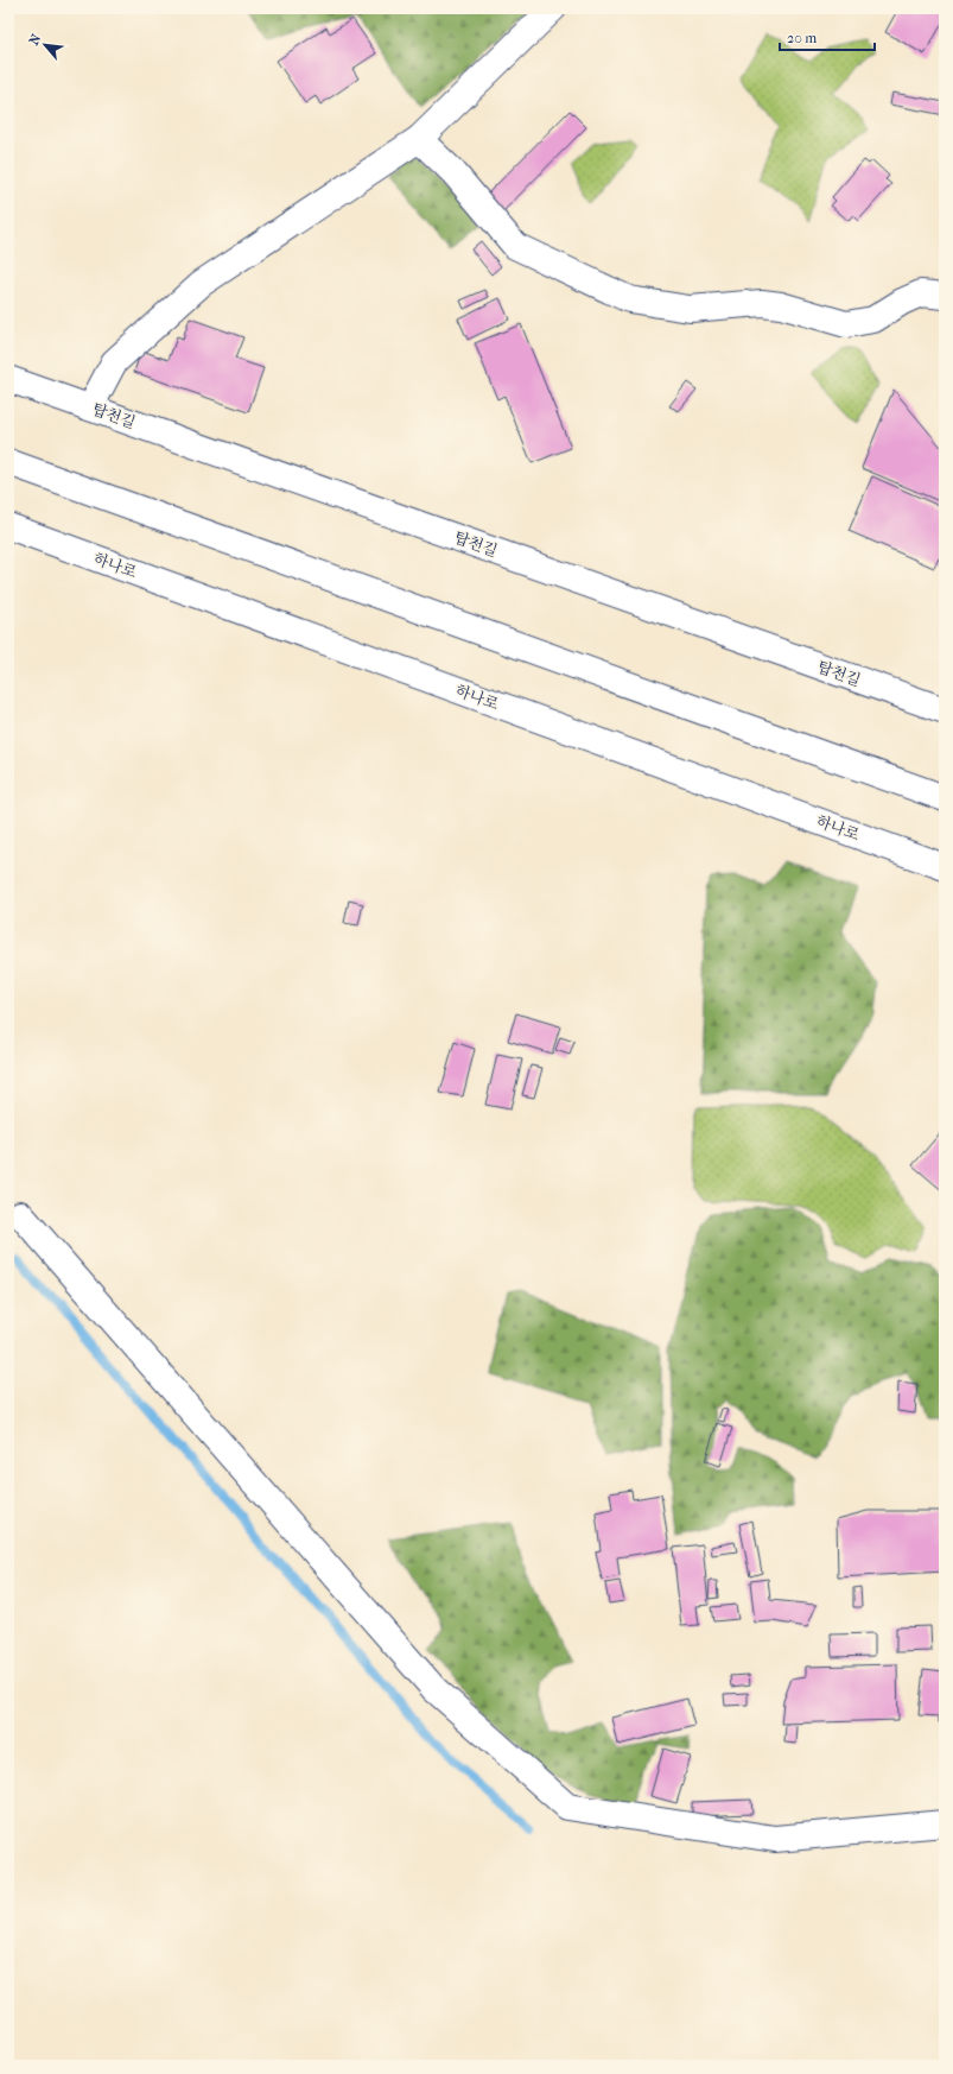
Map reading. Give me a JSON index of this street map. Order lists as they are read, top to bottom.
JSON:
{
  "streets": {
    "street": ["탑천길", "하나로"]
  },
  "scale_bar": "20 m",
  "north": "top left"
}
